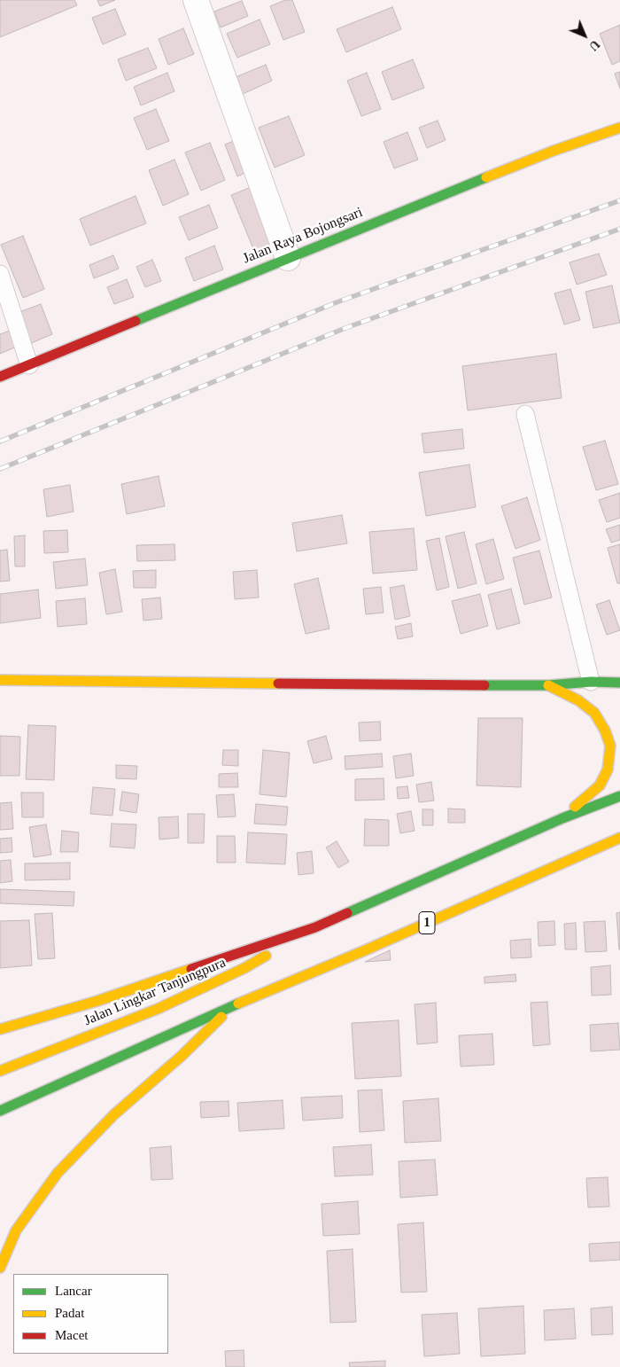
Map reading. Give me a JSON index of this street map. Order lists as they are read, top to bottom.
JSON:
{
  "streets": {
    "main road": ["Jalan Raya Bojongsari", "1", "Jalan Lingkar Tanjungpura"]
  },
  "legend": ["Lancar", "Padat", "Macet"],
  "north": "bottom right"
}
